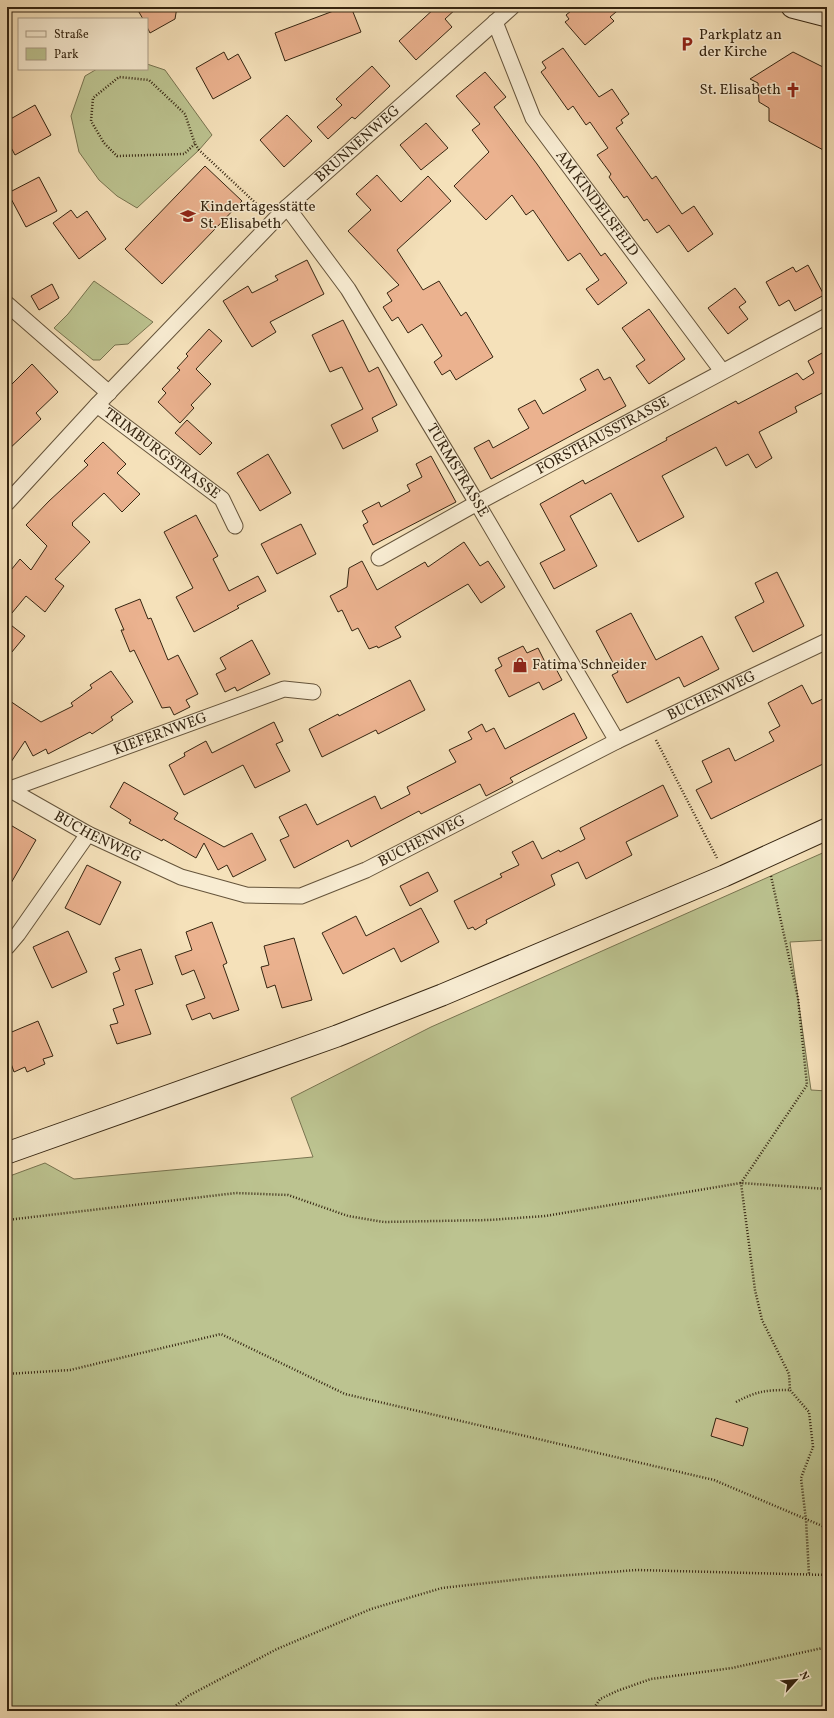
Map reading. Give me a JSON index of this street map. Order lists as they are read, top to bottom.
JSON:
{
  "streets": {
    "street": [
      "BRUNNENWEG",
      "AM KINDELSFELD",
      "FORSTHAUSSTRASSE",
      "TRIMBURGSTRASSE",
      "TURMSTRASSE",
      "BUCHENWEG",
      "KIEFERNWEG"
    ]
  },
  "crossings": [
    ["BRUNNENWEG", "AM KINDELSFELD"],
    ["BRUNNENWEG", "TRIMBURGSTRASSE"],
    ["BRUNNENWEG", "TURMSTRASSE"],
    ["AM KINDELSFELD", "FORSTHAUSSTRASSE"],
    ["FORSTHAUSSTRASSE", "TURMSTRASSE"],
    ["TURMSTRASSE", "BUCHENWEG"],
    ["BUCHENWEG", "KIEFERNWEG"]
  ],
  "places": {
    "parking": ["Parkplatz an der Kirche"],
    "church": ["St. Elisabeth"],
    "school or university": ["Kindertagesstätte St. Elisabeth"],
    "shop": ["Fatima Schneider"]
  },
  "legend": ["Straße", "Park"],
  "north": "top right"
}
